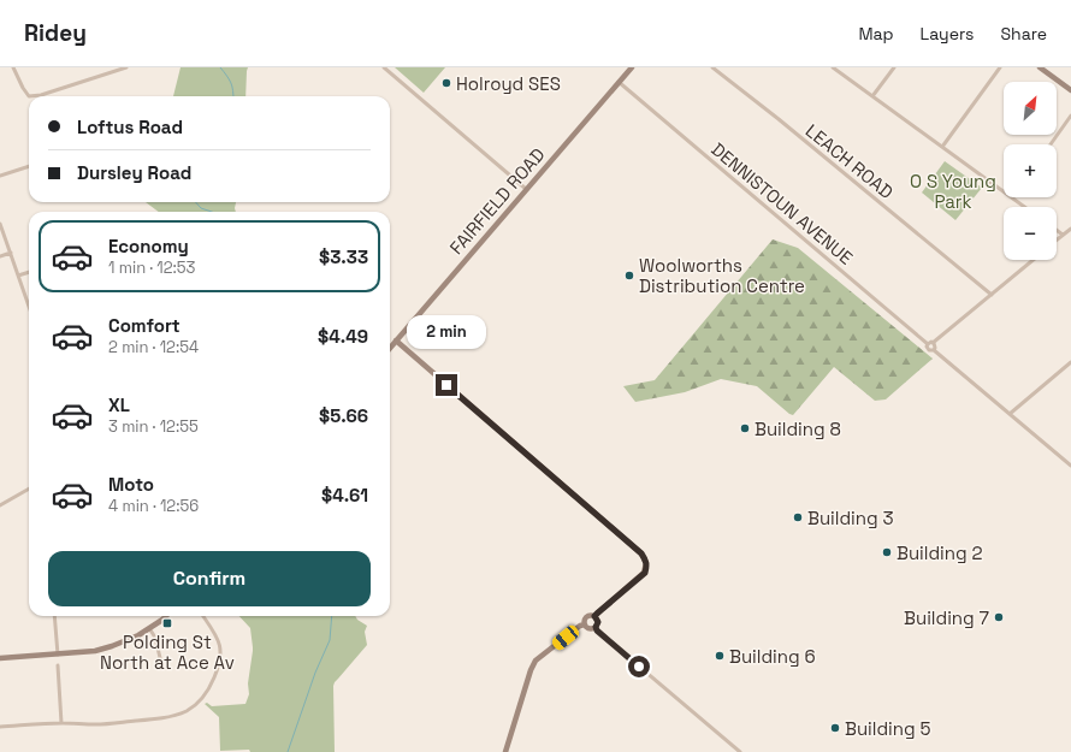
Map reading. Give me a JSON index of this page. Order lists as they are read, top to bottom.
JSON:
{
  "streets": {
    "street": ["LEACH ROAD", "FAIRFIELD ROAD", "DENNISTOUN AVENUE"]
  },
  "crossings": [
    ["FAIRFIELD ROAD", "DENNISTOUN AVENUE"]
  ],
  "parks": ["O S Young Park"],
  "places": {
    "other": [
      "Holroyd SES",
      "Woolworths Distribution Centre",
      "Building 8",
      "Building 3",
      "Building 2",
      "Building 7",
      "Building 6",
      "Building 5"
    ],
    "transit": ["Polding St North at Ace Av"]
  },
  "north": "top right",
  "page": {
    "header": "Ridey",
    "nav": ["Map", "Layers", "Share"],
    "map_buttons": ["+", "−"],
    "banner": ["Loftus Road", "Dursley Road"],
    "list": [
      {
        "name": "Economy",
        "note": "1 min · 12:53",
        "value": "$3.33"
      },
      {
        "name": "Comfort",
        "note": "2 min · 12:54",
        "value": "$4.49"
      },
      {
        "name": "XL",
        "note": "3 min · 12:55",
        "value": "$5.66"
      },
      {
        "name": "Moto",
        "note": "4 min · 12:56",
        "value": "$4.61"
      }
    ],
    "bubble": "2 min",
    "buttons": "Confirm"
  }
}
